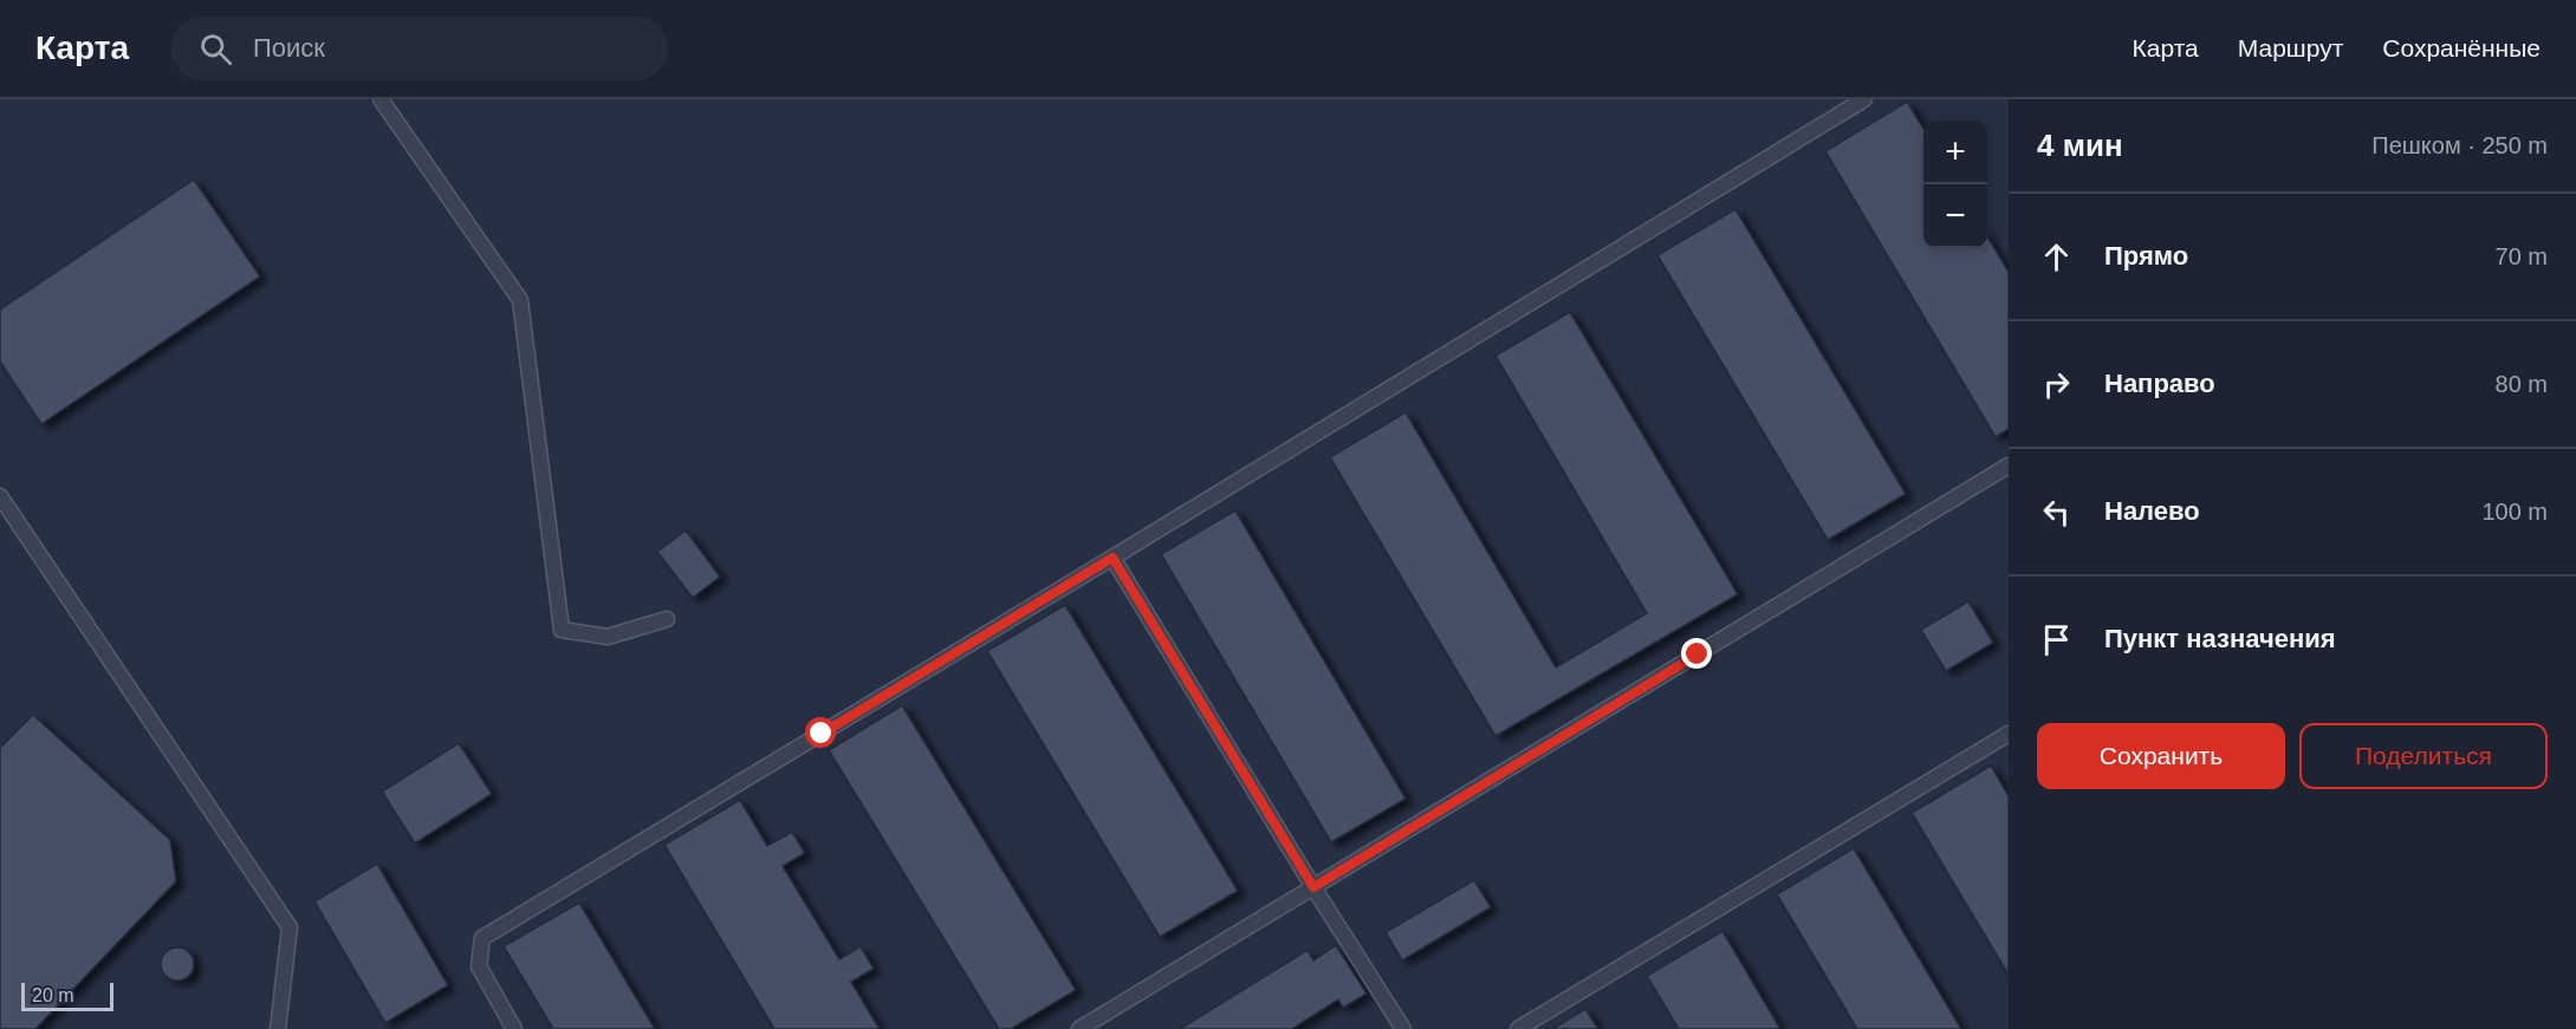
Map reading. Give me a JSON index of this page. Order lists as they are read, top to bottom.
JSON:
{
  "scale_bar": "20 m",
  "page": {
    "header": "Карта",
    "search": "Поиск",
    "nav": ["Карта", "Маршрут", "Сохранённые"],
    "heading": ["4 мин", "Пешком · 250 m"],
    "map_buttons": ["+", "−"],
    "list": [
      ["Прямо", "70 m"],
      ["Направо", "80 m"],
      ["Налево", "100 m"],
      "Пункт назначения"
    ],
    "buttons": ["Сохранить", "Поделиться"],
    "scale": "20 m"
  }
}
